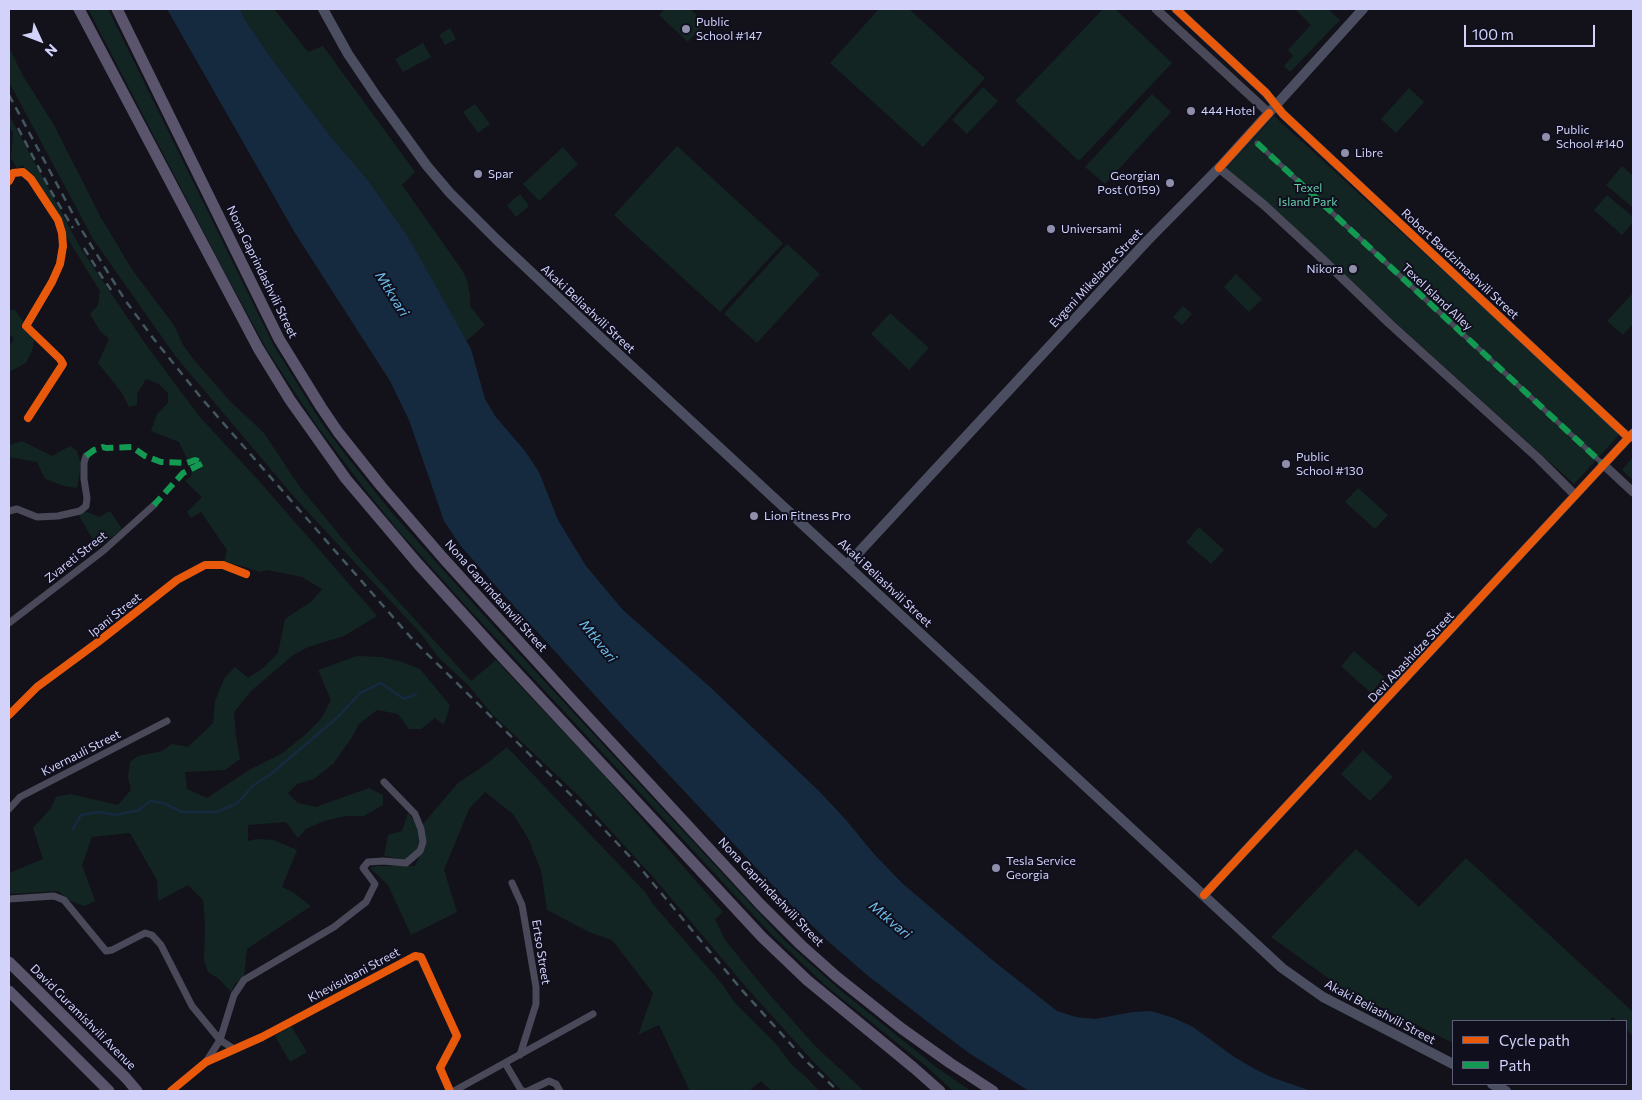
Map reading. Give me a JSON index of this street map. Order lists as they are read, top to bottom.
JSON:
{
  "streets": {
    "main road": [
      "Nona Gaprindashvili Street",
      "Evgeni Mikeladze Street",
      "Akaki Beliashvili Street",
      "David Guramishvili Avenue"
    ],
    "street": [
      "Robert Bardzimashvili Street",
      "Texel Island Alley",
      "Zvareti Street",
      "Ipani Street",
      "Devi Abashidze Street",
      "Kvernauli Street",
      "Ertso Street",
      "Khevisubani Street"
    ]
  },
  "crossings": [
    ["Robert Bardzimashvili Street", "Evgeni Mikeladze Street"],
    ["Robert Bardzimashvili Street", "Devi Abashidze Street"],
    ["Evgeni Mikeladze Street", "Akaki Beliashvili Street"],
    ["Texel Island Alley", "Devi Abashidze Street"],
    ["Akaki Beliashvili Street", "Devi Abashidze Street"]
  ],
  "water": ["Mtkvari"],
  "parks": ["Texel Island Park"],
  "places": [
    "Public School #147",
    "444 Hotel",
    "Public School #140",
    "Libre",
    "Spar",
    "Georgian Post (0159)",
    "Universami",
    "Nikora",
    "Public School #130",
    "Lion Fitness Pro",
    "Tesla Service Georgia"
  ],
  "legend": ["Cycle path", "Path"],
  "scale_bar": "100 m",
  "north": "bottom right"
}
